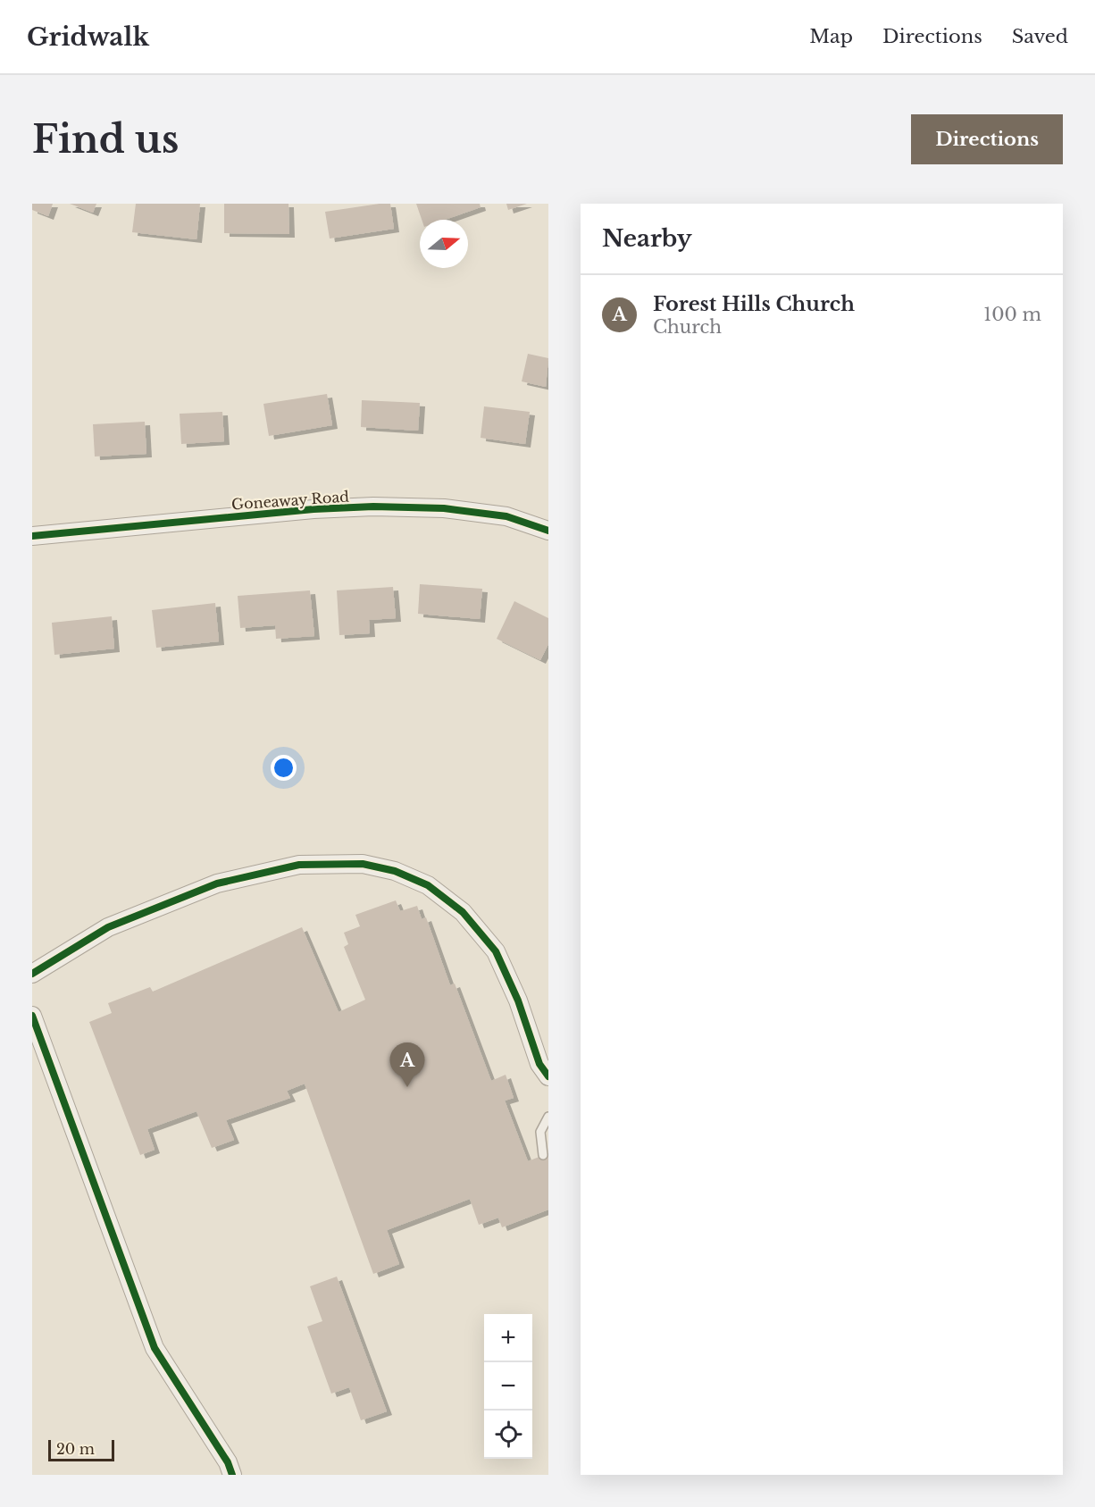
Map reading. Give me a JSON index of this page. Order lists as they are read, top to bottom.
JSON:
{
  "streets": {
    "street": ["Goneaway Road"]
  },
  "scale_bar": "20 m",
  "north": "right",
  "page": {
    "header": "Gridwalk",
    "nav": ["Map", "Directions", "Saved"],
    "buttons": "Directions",
    "title": "Find us",
    "heading": "Nearby",
    "list": [
      {
        "mark": "A",
        "name": "Forest Hills Church",
        "note": "Church",
        "value": "100 m"
      }
    ],
    "pins": "A",
    "map_buttons": ["+", "−"],
    "scale": "20 m"
  }
}
